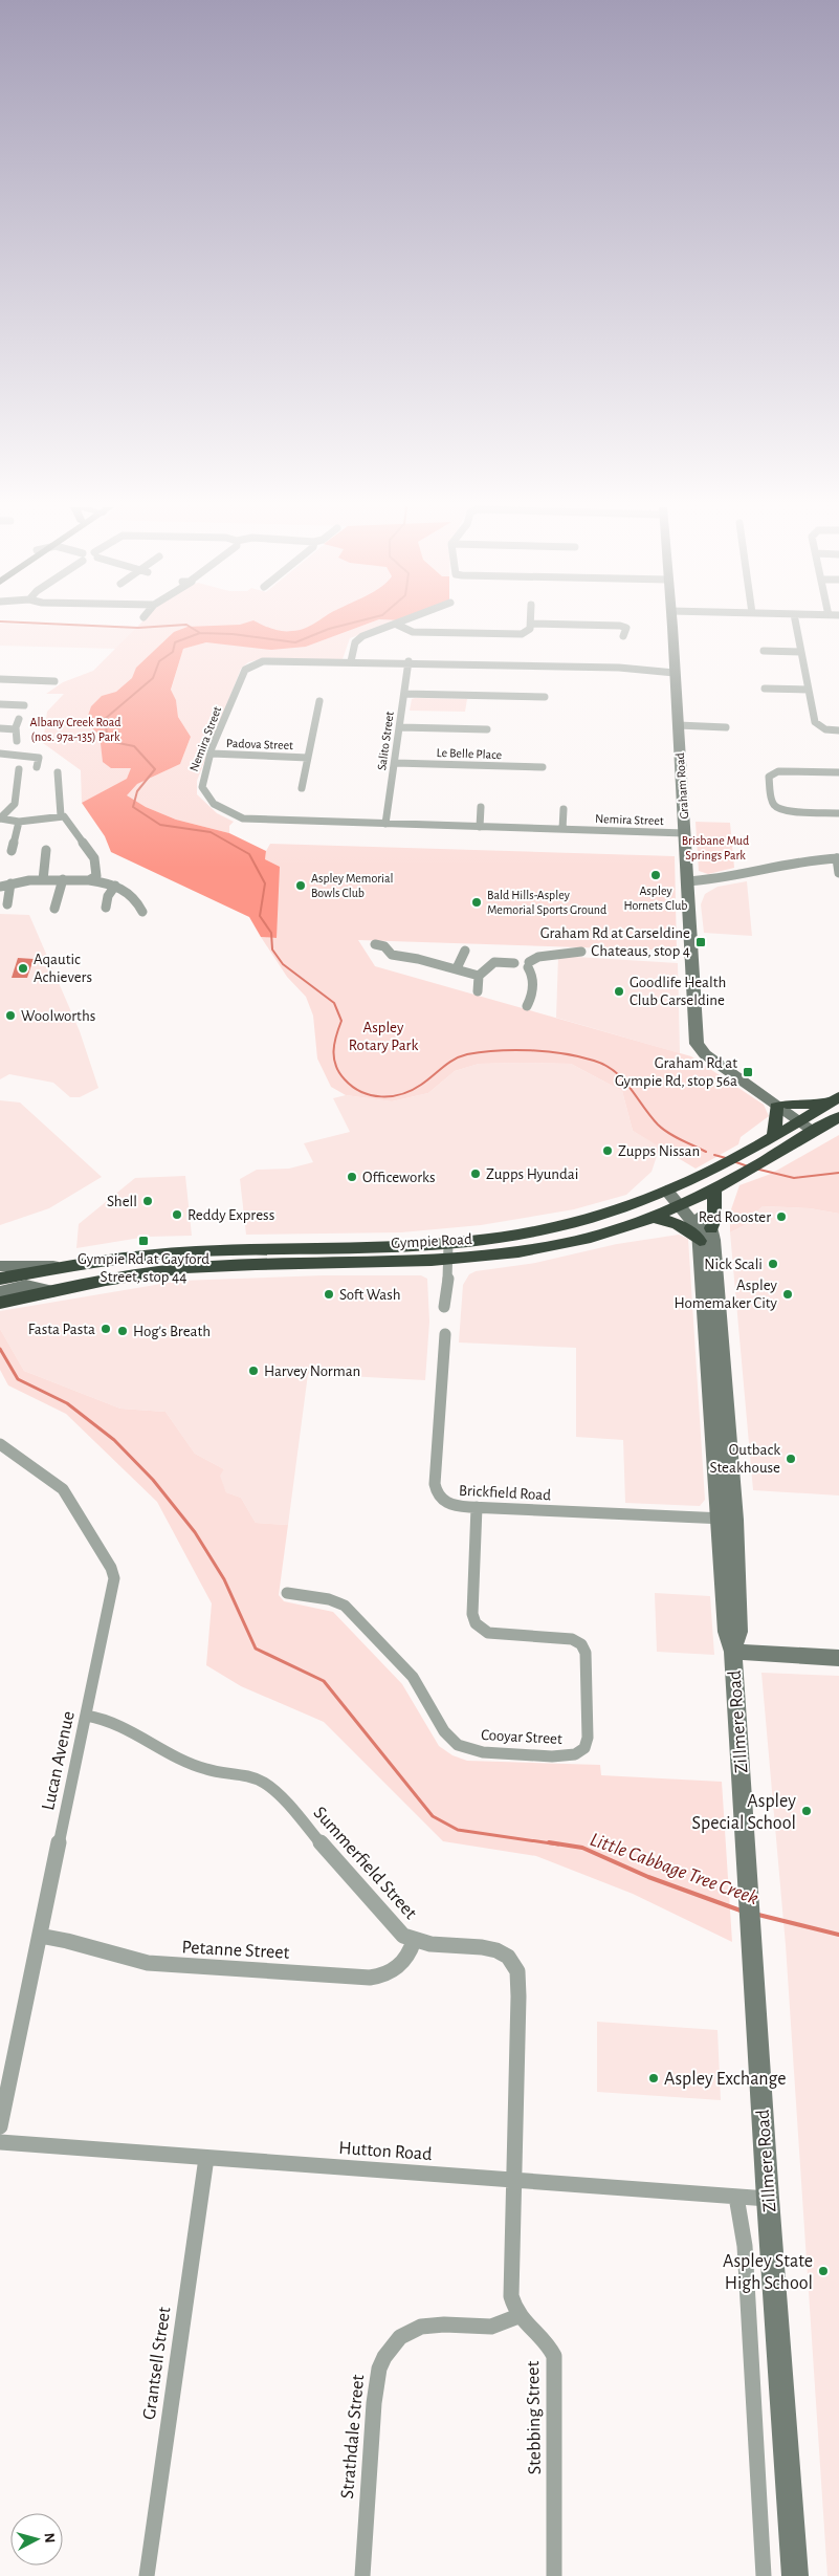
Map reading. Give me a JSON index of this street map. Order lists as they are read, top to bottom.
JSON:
{
  "streets": {
    "highway": ["Gympie Road"],
    "main road": ["Graham Road", "Zillmere Road"],
    "street": [
      "Nemira Street",
      "Salito Street",
      "Padova Street",
      "Le Belle Place",
      "Brickfield Road",
      "Cooyar Street",
      "Lucan Avenue",
      "Summerfield Street",
      "Petanne Street",
      "Hutton Road",
      "Grantsell Street",
      "Stebbing Street",
      "Strathdale Street"
    ]
  },
  "crossings": [
    ["Nemira Street", "Salito Street"],
    ["Nemira Street", "Padova Street"],
    ["Nemira Street", "Graham Road"],
    ["Salito Street", "Le Belle Place"],
    ["Graham Road", "Gympie Road"],
    ["Gympie Road", "Zillmere Road"],
    ["Brickfield Road", "Zillmere Road"],
    ["Brickfield Road", "Cooyar Street"],
    ["Zillmere Road", "Hutton Road"],
    ["Lucan Avenue", "Summerfield Street"],
    ["Lucan Avenue", "Petanne Street"],
    ["Summerfield Street", "Petanne Street"],
    ["Summerfield Street", "Hutton Road"],
    ["Summerfield Street", "Stebbing Street"],
    ["Hutton Road", "Grantsell Street"],
    ["Hutton Road", "Stebbing Street"],
    ["Stebbing Street", "Strathdale Street"]
  ],
  "water": ["Little Cabbage Tree Creek"],
  "parks": ["Albany Creek Road (nos. 97a-135) Park", "Brisbane Mud Springs Park", "Aspley Rotary Park"],
  "places": {
    "other": [
      "Aspley Hornets Club",
      "Aspley Memorial Bowls Club",
      "Bald Hills-Aspley Memorial Sports Ground",
      "Aqautic Achievers",
      "Goodlife Health Club Carseldine",
      "Woolworths",
      "Zupps Nissan",
      "Zupps Hyundai",
      "Officeworks",
      "Shell",
      "Reddy Express",
      "Red Rooster",
      "Nick Scali",
      "Soft Wash",
      "Aspley Homemaker City",
      "Fasta Pasta",
      "Hog's Breath",
      "Harvey Norman",
      "Outback Steakhouse",
      "Aspley Special School",
      "Aspley Exchange",
      "Aspley State High School"
    ],
    "transit": ["Graham Rd at Carseldine Chateaus, stop 4", "Graham Rd at Gympie Rd, stop 56a", "Gympie Rd at Gayford Street, stop 44"]
  },
  "north": "right"
}
